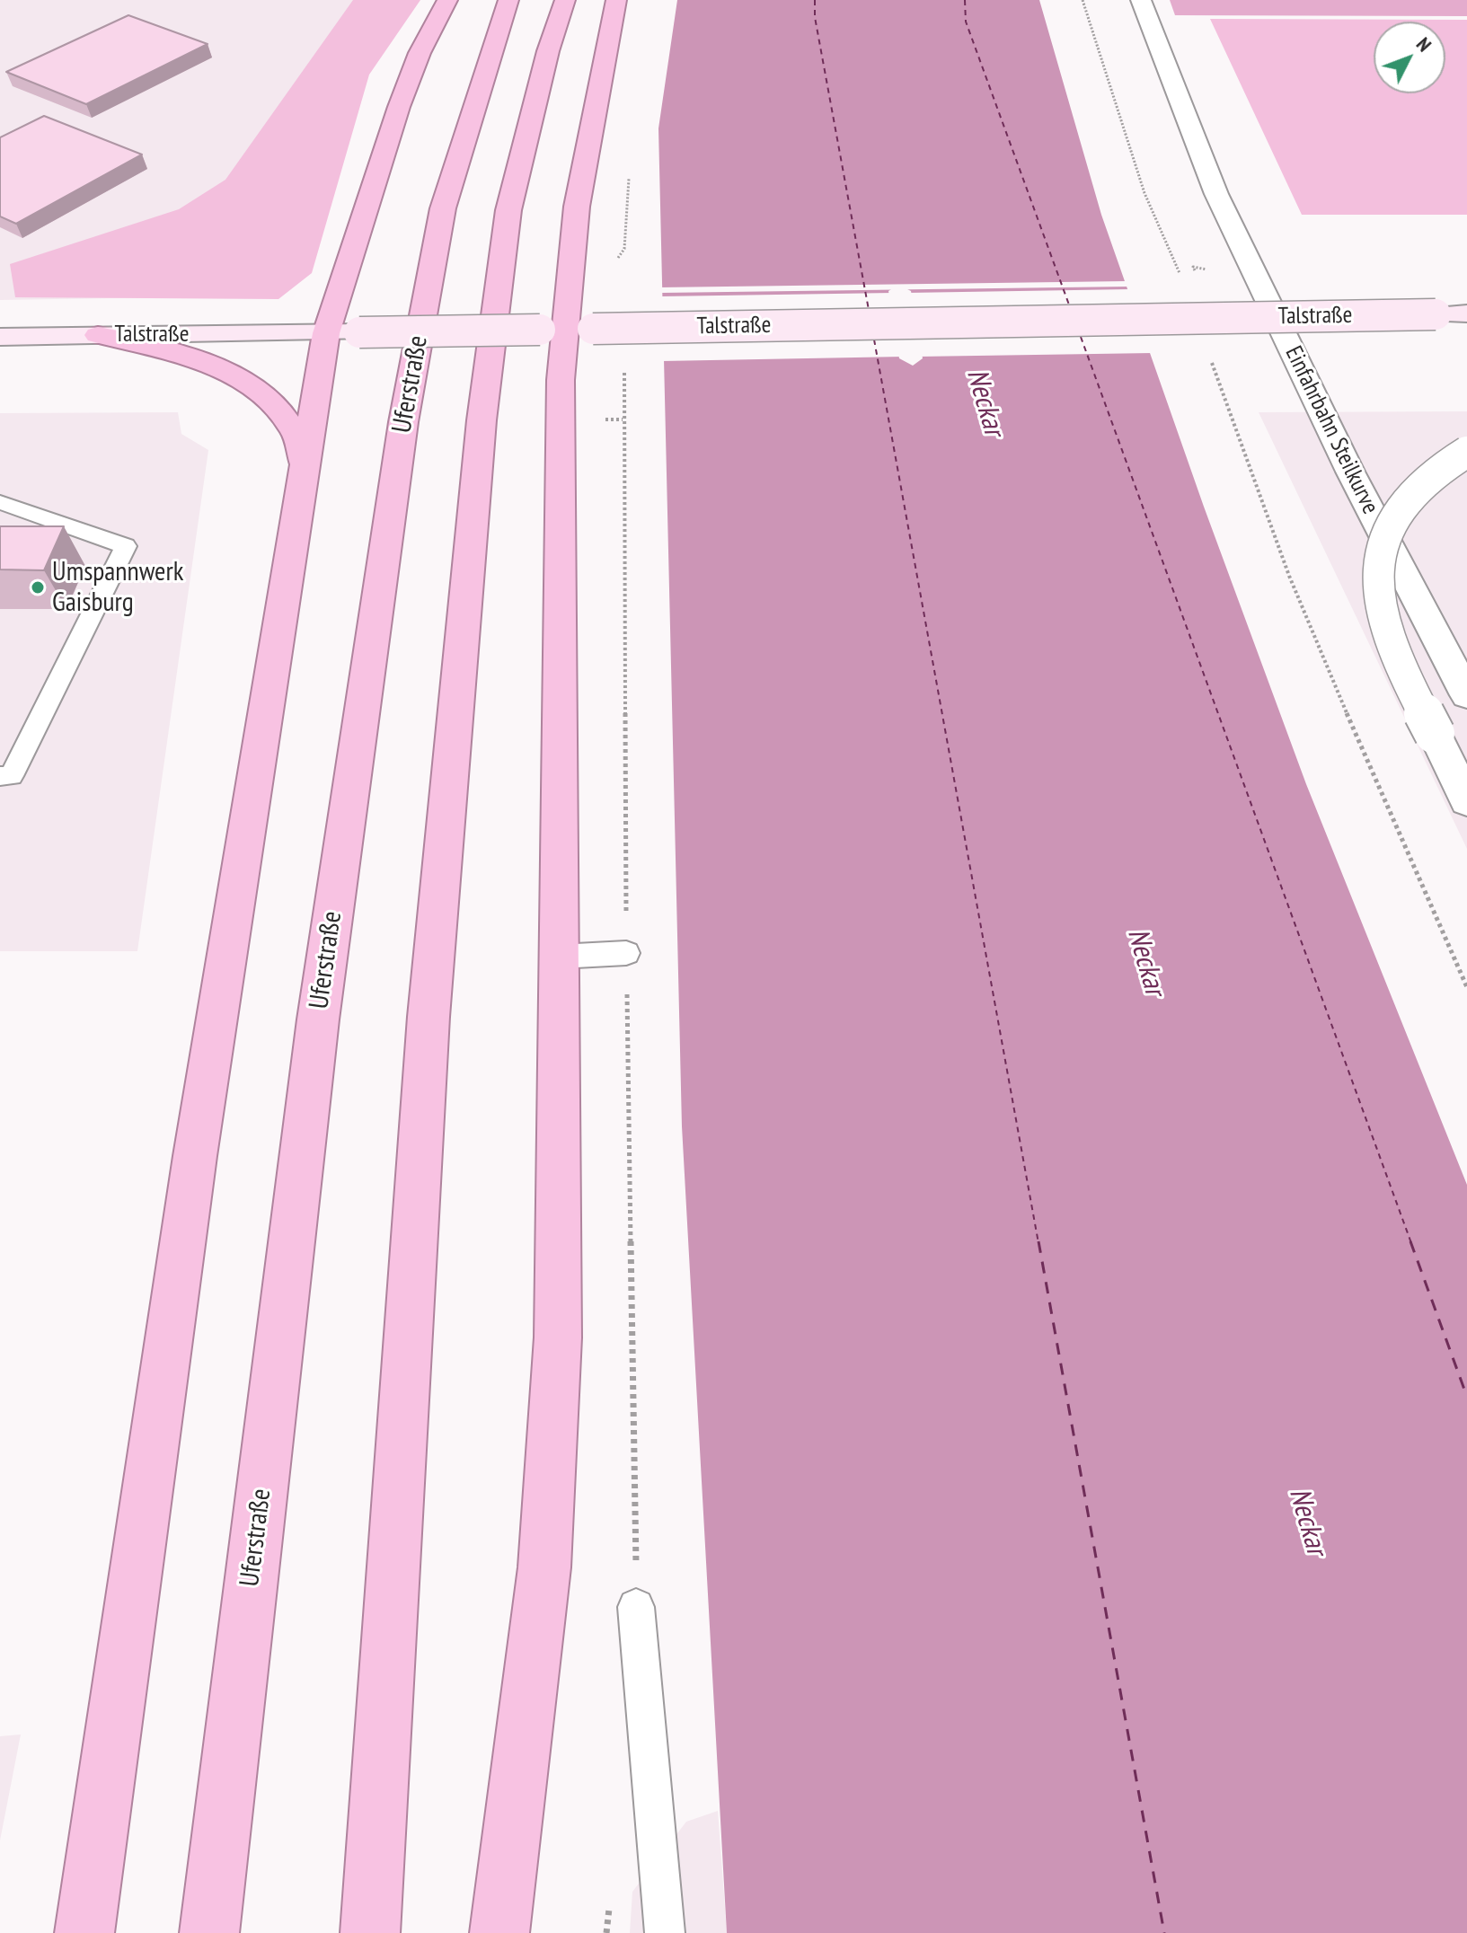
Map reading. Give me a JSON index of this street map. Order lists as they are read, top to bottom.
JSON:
{
  "streets": {
    "highway": ["Uferstraße"],
    "main road": ["Talstraße"],
    "street": ["Einfahrbahn Steilkurve"]
  },
  "water": ["Neckar"],
  "places": ["Umspannwerk Gaisburg"],
  "north": "top right"
}
